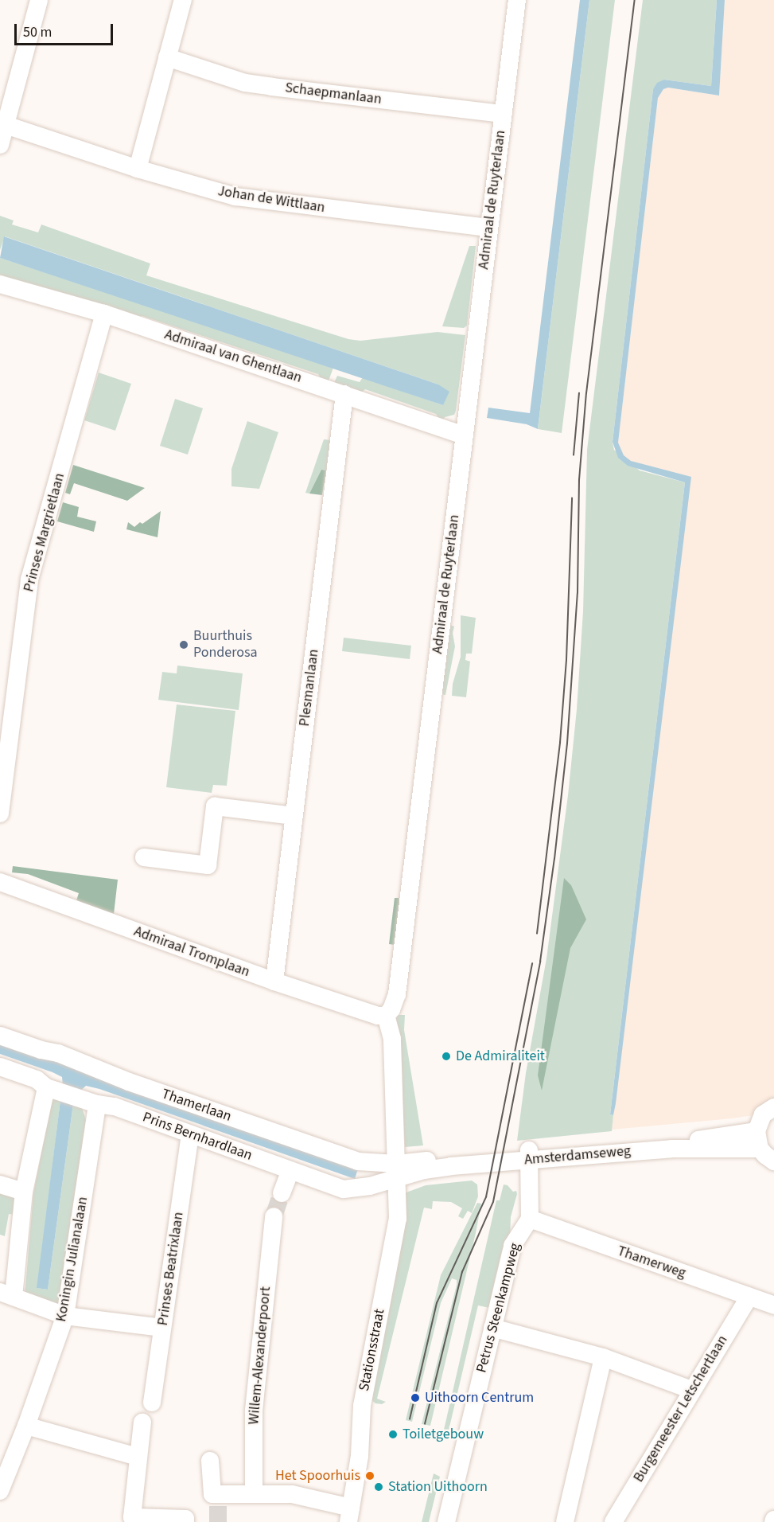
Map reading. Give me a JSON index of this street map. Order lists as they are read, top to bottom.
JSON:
{
  "streets": {
    "street": [
      "Schaepmanlaan",
      "Johan de Wittlaan",
      "Admiraal de Ruyterlaan",
      "Admiraal van Ghentlaan",
      "Prinses Margrietlaan",
      "Plesmanlaan",
      "Admiraal Tromplaan",
      "Thamerlaan",
      "Prins Bernhardlaan",
      "Amsterdamseweg",
      "Koningin Julianalaan",
      "Thamerweg",
      "Prinses Beatrixlaan",
      "Petrus Steenkampweg",
      "Stationsstraat",
      "Willem-Alexanderpoort",
      "Burgemeester Letschertlaan"
    ]
  },
  "crossings": [
    ["Schaepmanlaan", "Admiraal de Ruyterlaan"],
    ["Johan de Wittlaan", "Admiraal de Ruyterlaan"],
    ["Admiraal de Ruyterlaan", "Admiraal van Ghentlaan"],
    ["Admiraal de Ruyterlaan", "Admiraal Tromplaan"],
    ["Admiraal van Ghentlaan", "Prinses Margrietlaan"],
    ["Admiraal van Ghentlaan", "Plesmanlaan"],
    ["Plesmanlaan", "Admiraal Tromplaan"],
    ["Thamerlaan", "Prins Bernhardlaan"],
    ["Thamerlaan", "Amsterdamseweg"],
    ["Thamerlaan", "Stationsstraat"],
    ["Prins Bernhardlaan", "Amsterdamseweg"],
    ["Prins Bernhardlaan", "Koningin Julianalaan"],
    ["Prins Bernhardlaan", "Prinses Beatrixlaan"],
    ["Prins Bernhardlaan", "Stationsstraat"],
    ["Amsterdamseweg", "Stationsstraat"],
    ["Thamerweg", "Petrus Steenkampweg"],
    ["Thamerweg", "Burgemeester Letschertlaan"]
  ],
  "places": [
    "Buurthuis Ponderosa",
    "De Admiraliteit",
    "Uithoorn Centrum",
    "Toiletgebouw",
    "Het Spoorhuis",
    "Station Uithoorn"
  ],
  "scale_bar": "50 m"
}
